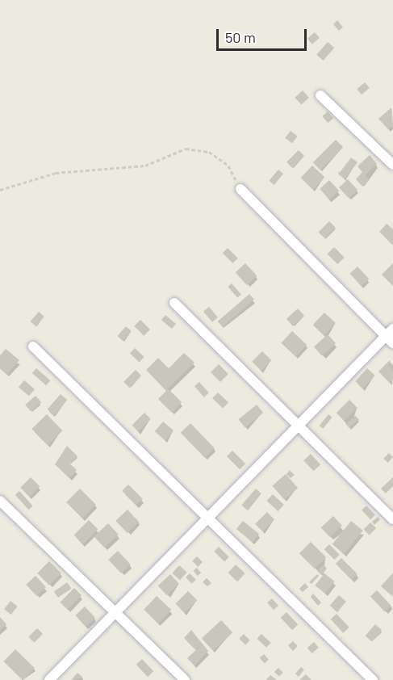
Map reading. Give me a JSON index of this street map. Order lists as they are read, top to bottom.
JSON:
{
  "scale_bar": "50 m"
}
